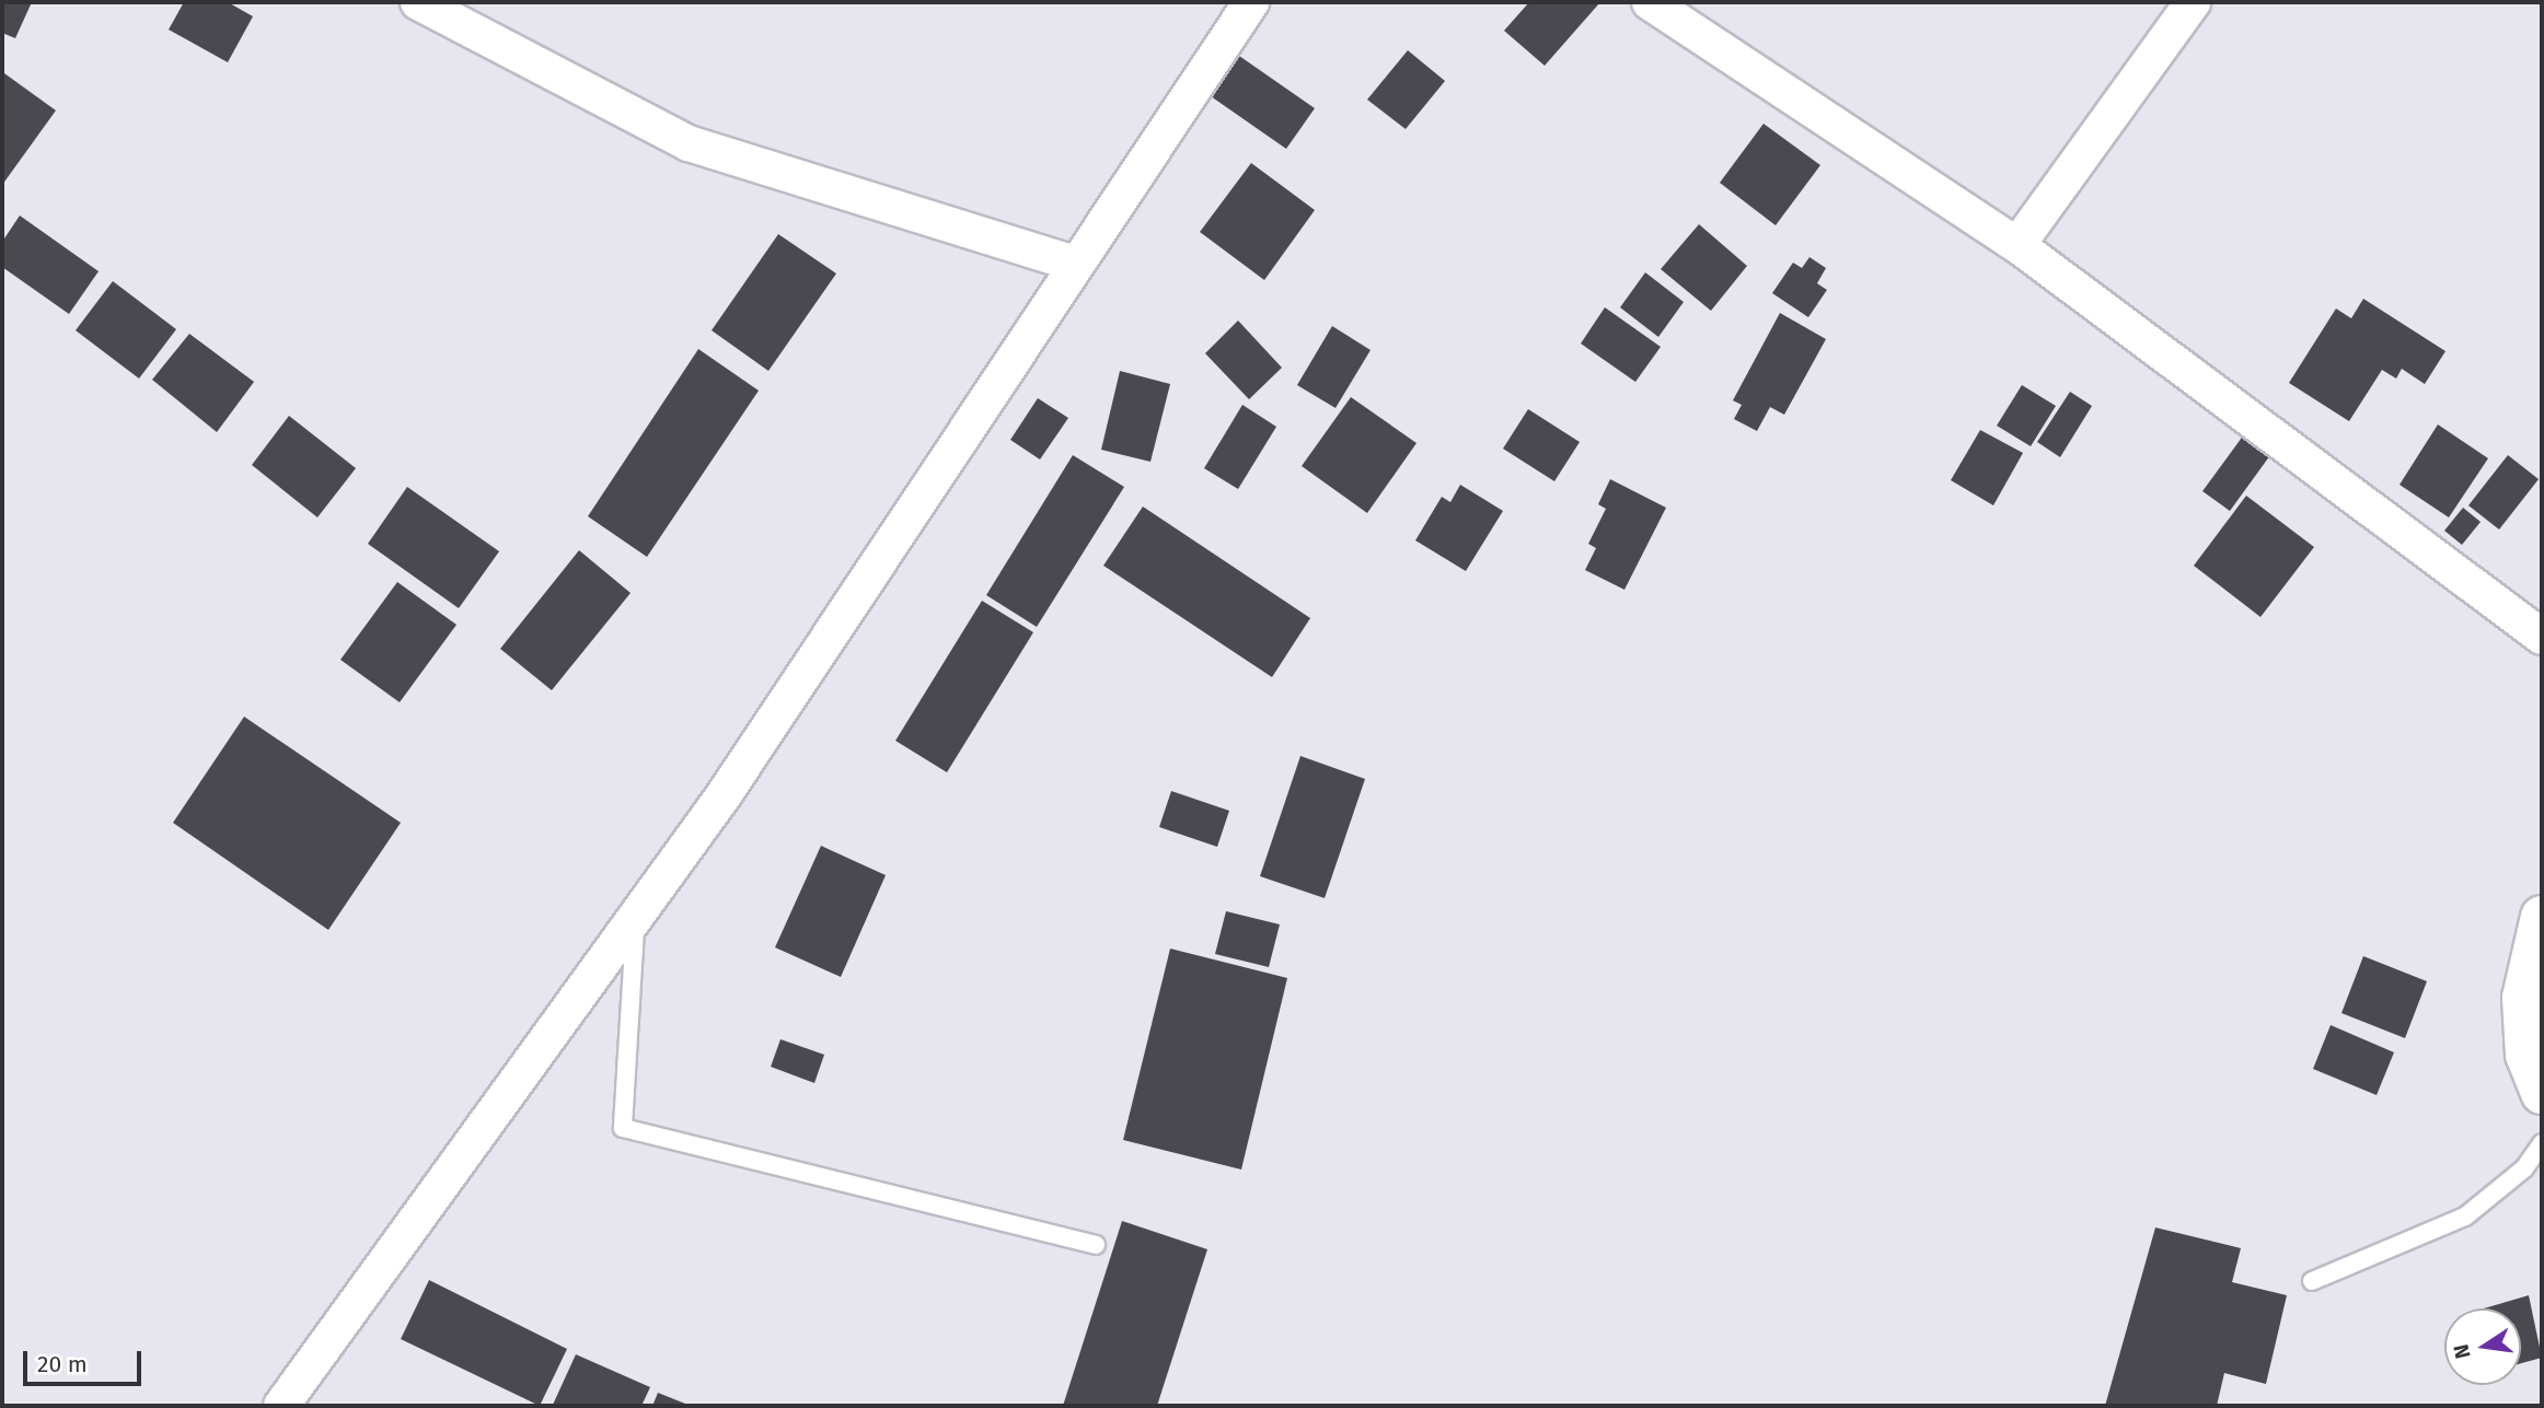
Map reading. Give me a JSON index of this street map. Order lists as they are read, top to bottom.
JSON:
{
  "scale_bar": "20 m",
  "north": "left"
}
